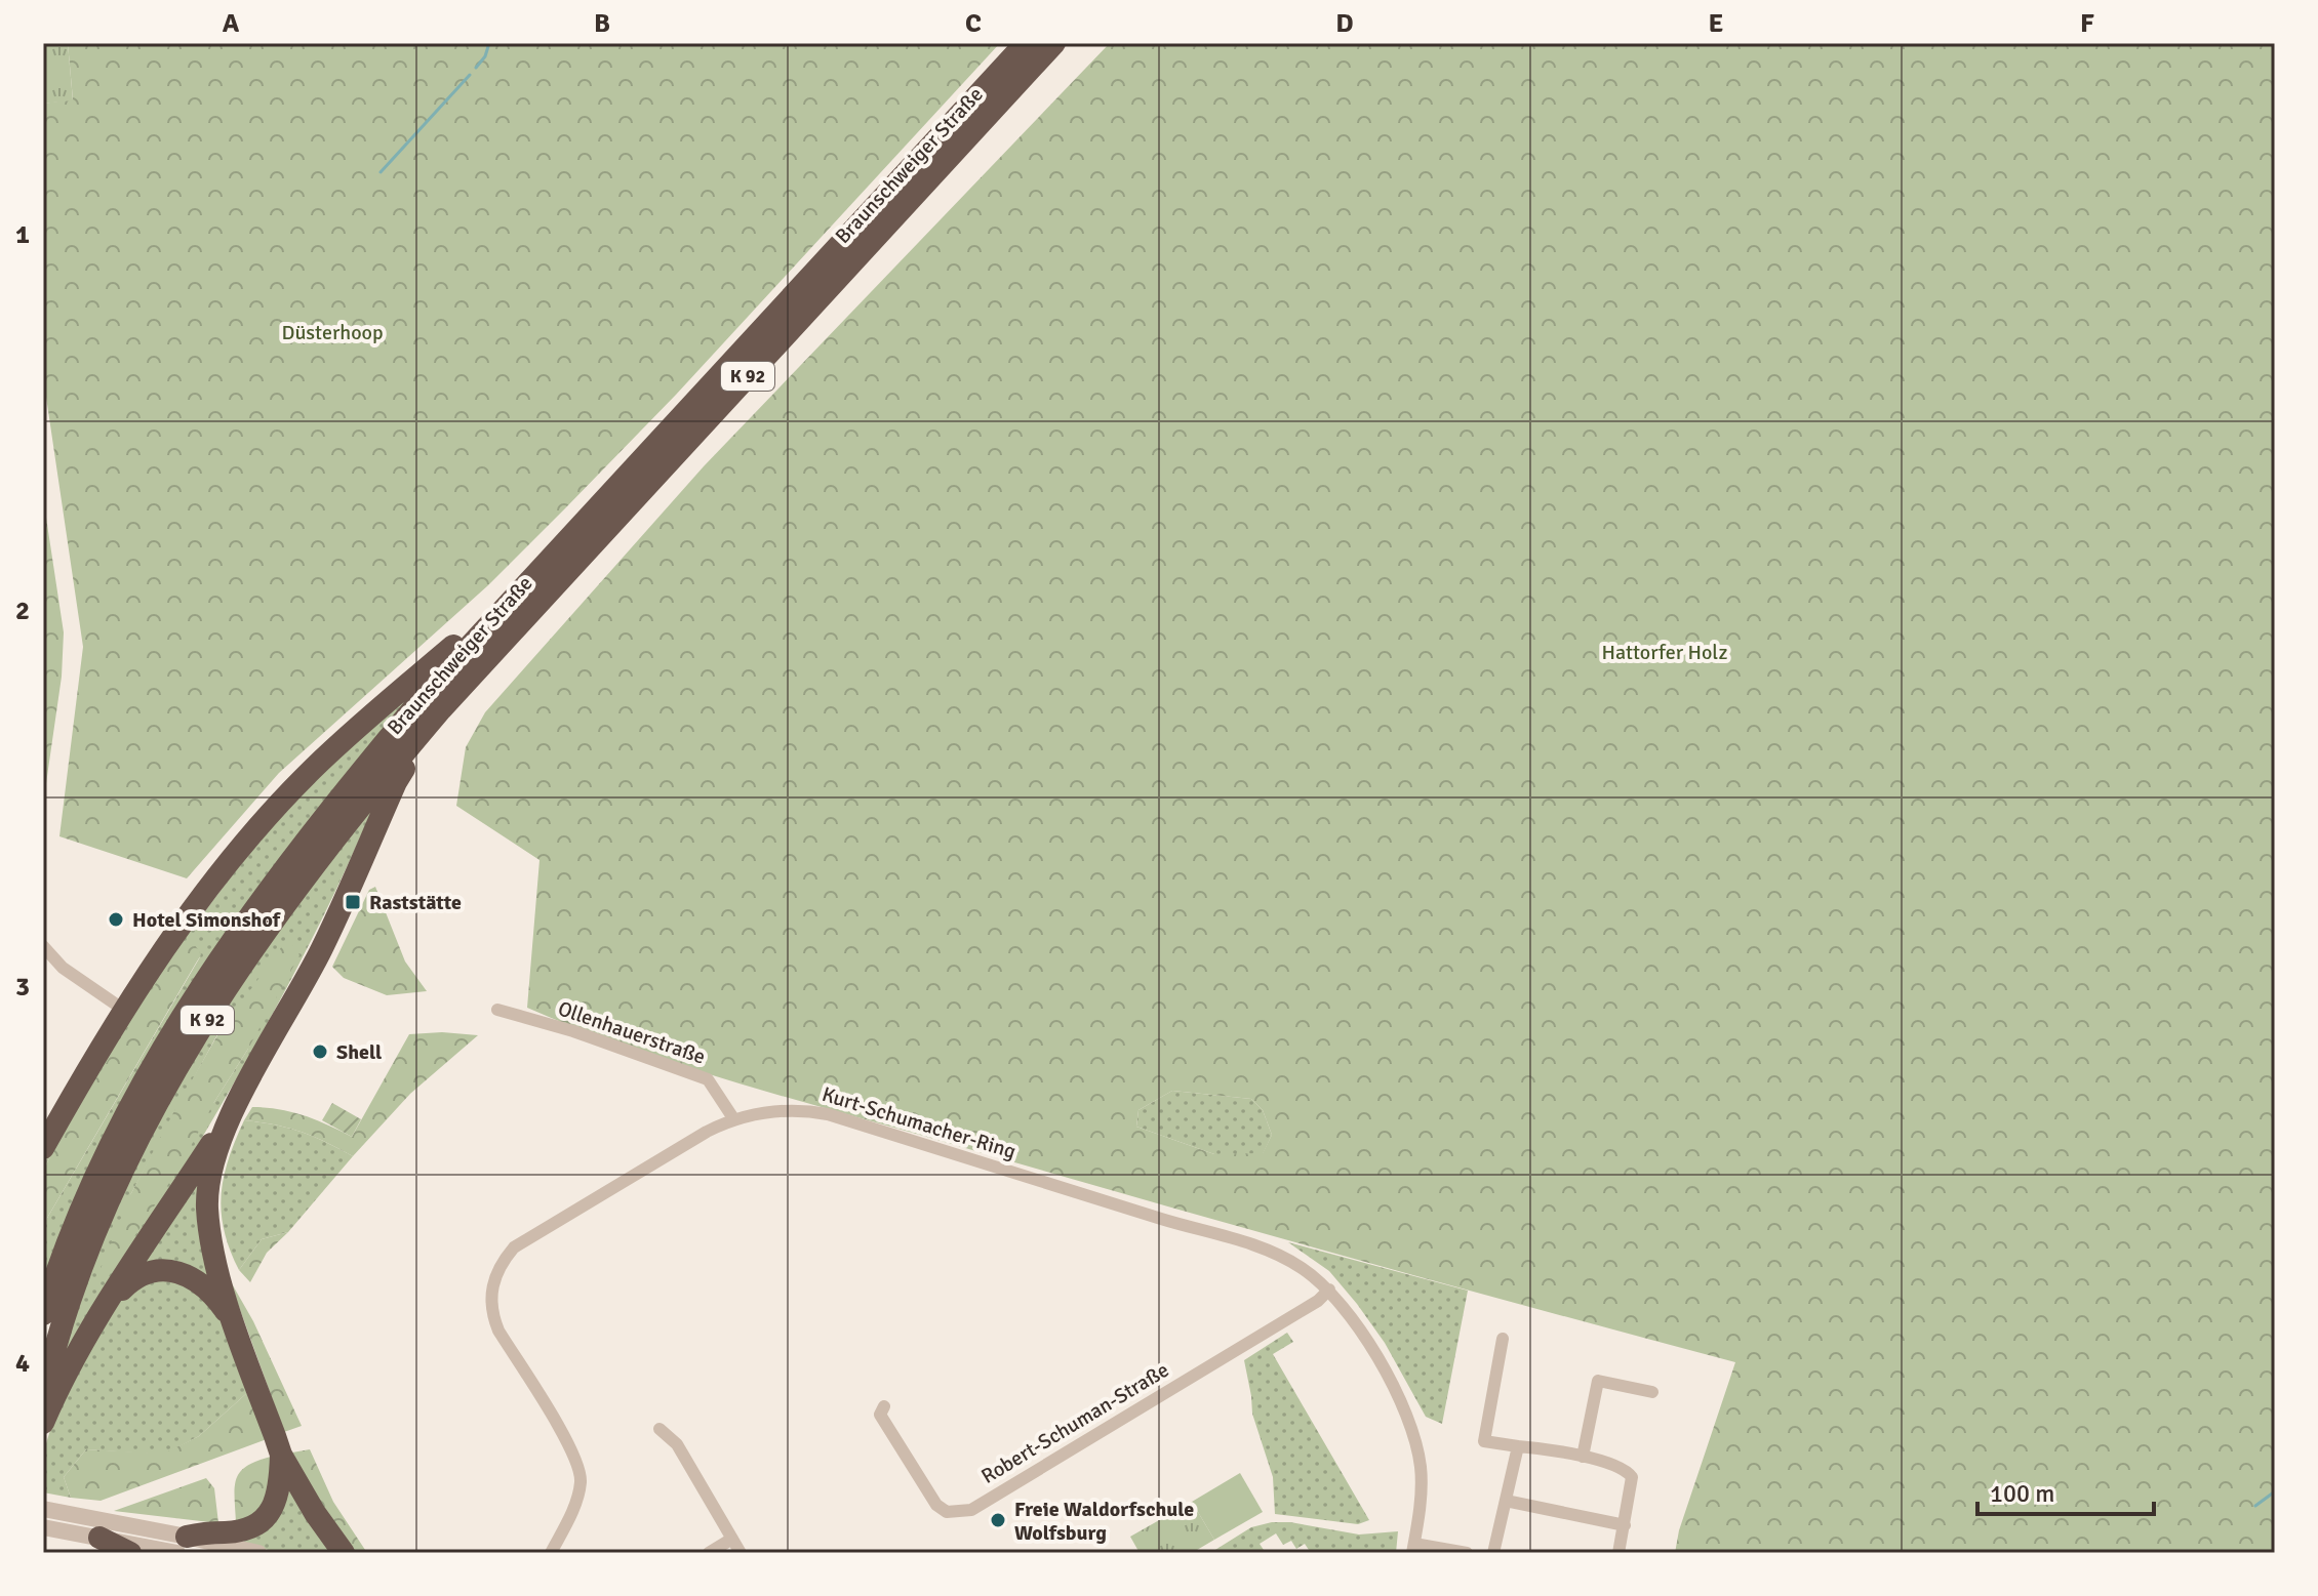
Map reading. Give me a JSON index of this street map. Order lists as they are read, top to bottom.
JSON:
{
  "streets": {
    "highway": ["Braunschweiger Straße", "K 92"],
    "street": ["Ollenhauerstraße", "Kurt-Schumacher-Ring", "Robert-Schuman-Straße"]
  },
  "crossings": [
    ["Ollenhauerstraße", "Kurt-Schumacher-Ring"],
    ["Kurt-Schumacher-Ring", "Robert-Schuman-Straße"]
  ],
  "parks": ["Düsterhoop", "Hattorfer Holz"],
  "places": {
    "transit": ["Raststätte"],
    "other": ["Hotel Simonshof", "Shell", "Freie Waldorfschule Wolfsburg"]
  },
  "scale_bar": "100 m",
  "grid": {
    "columns": [
      "A",
      "B",
      "C",
      "D",
      "E",
      "F"
    ],
    "rows": [
      "1",
      "2",
      "3",
      "4"
    ]
  }
}
